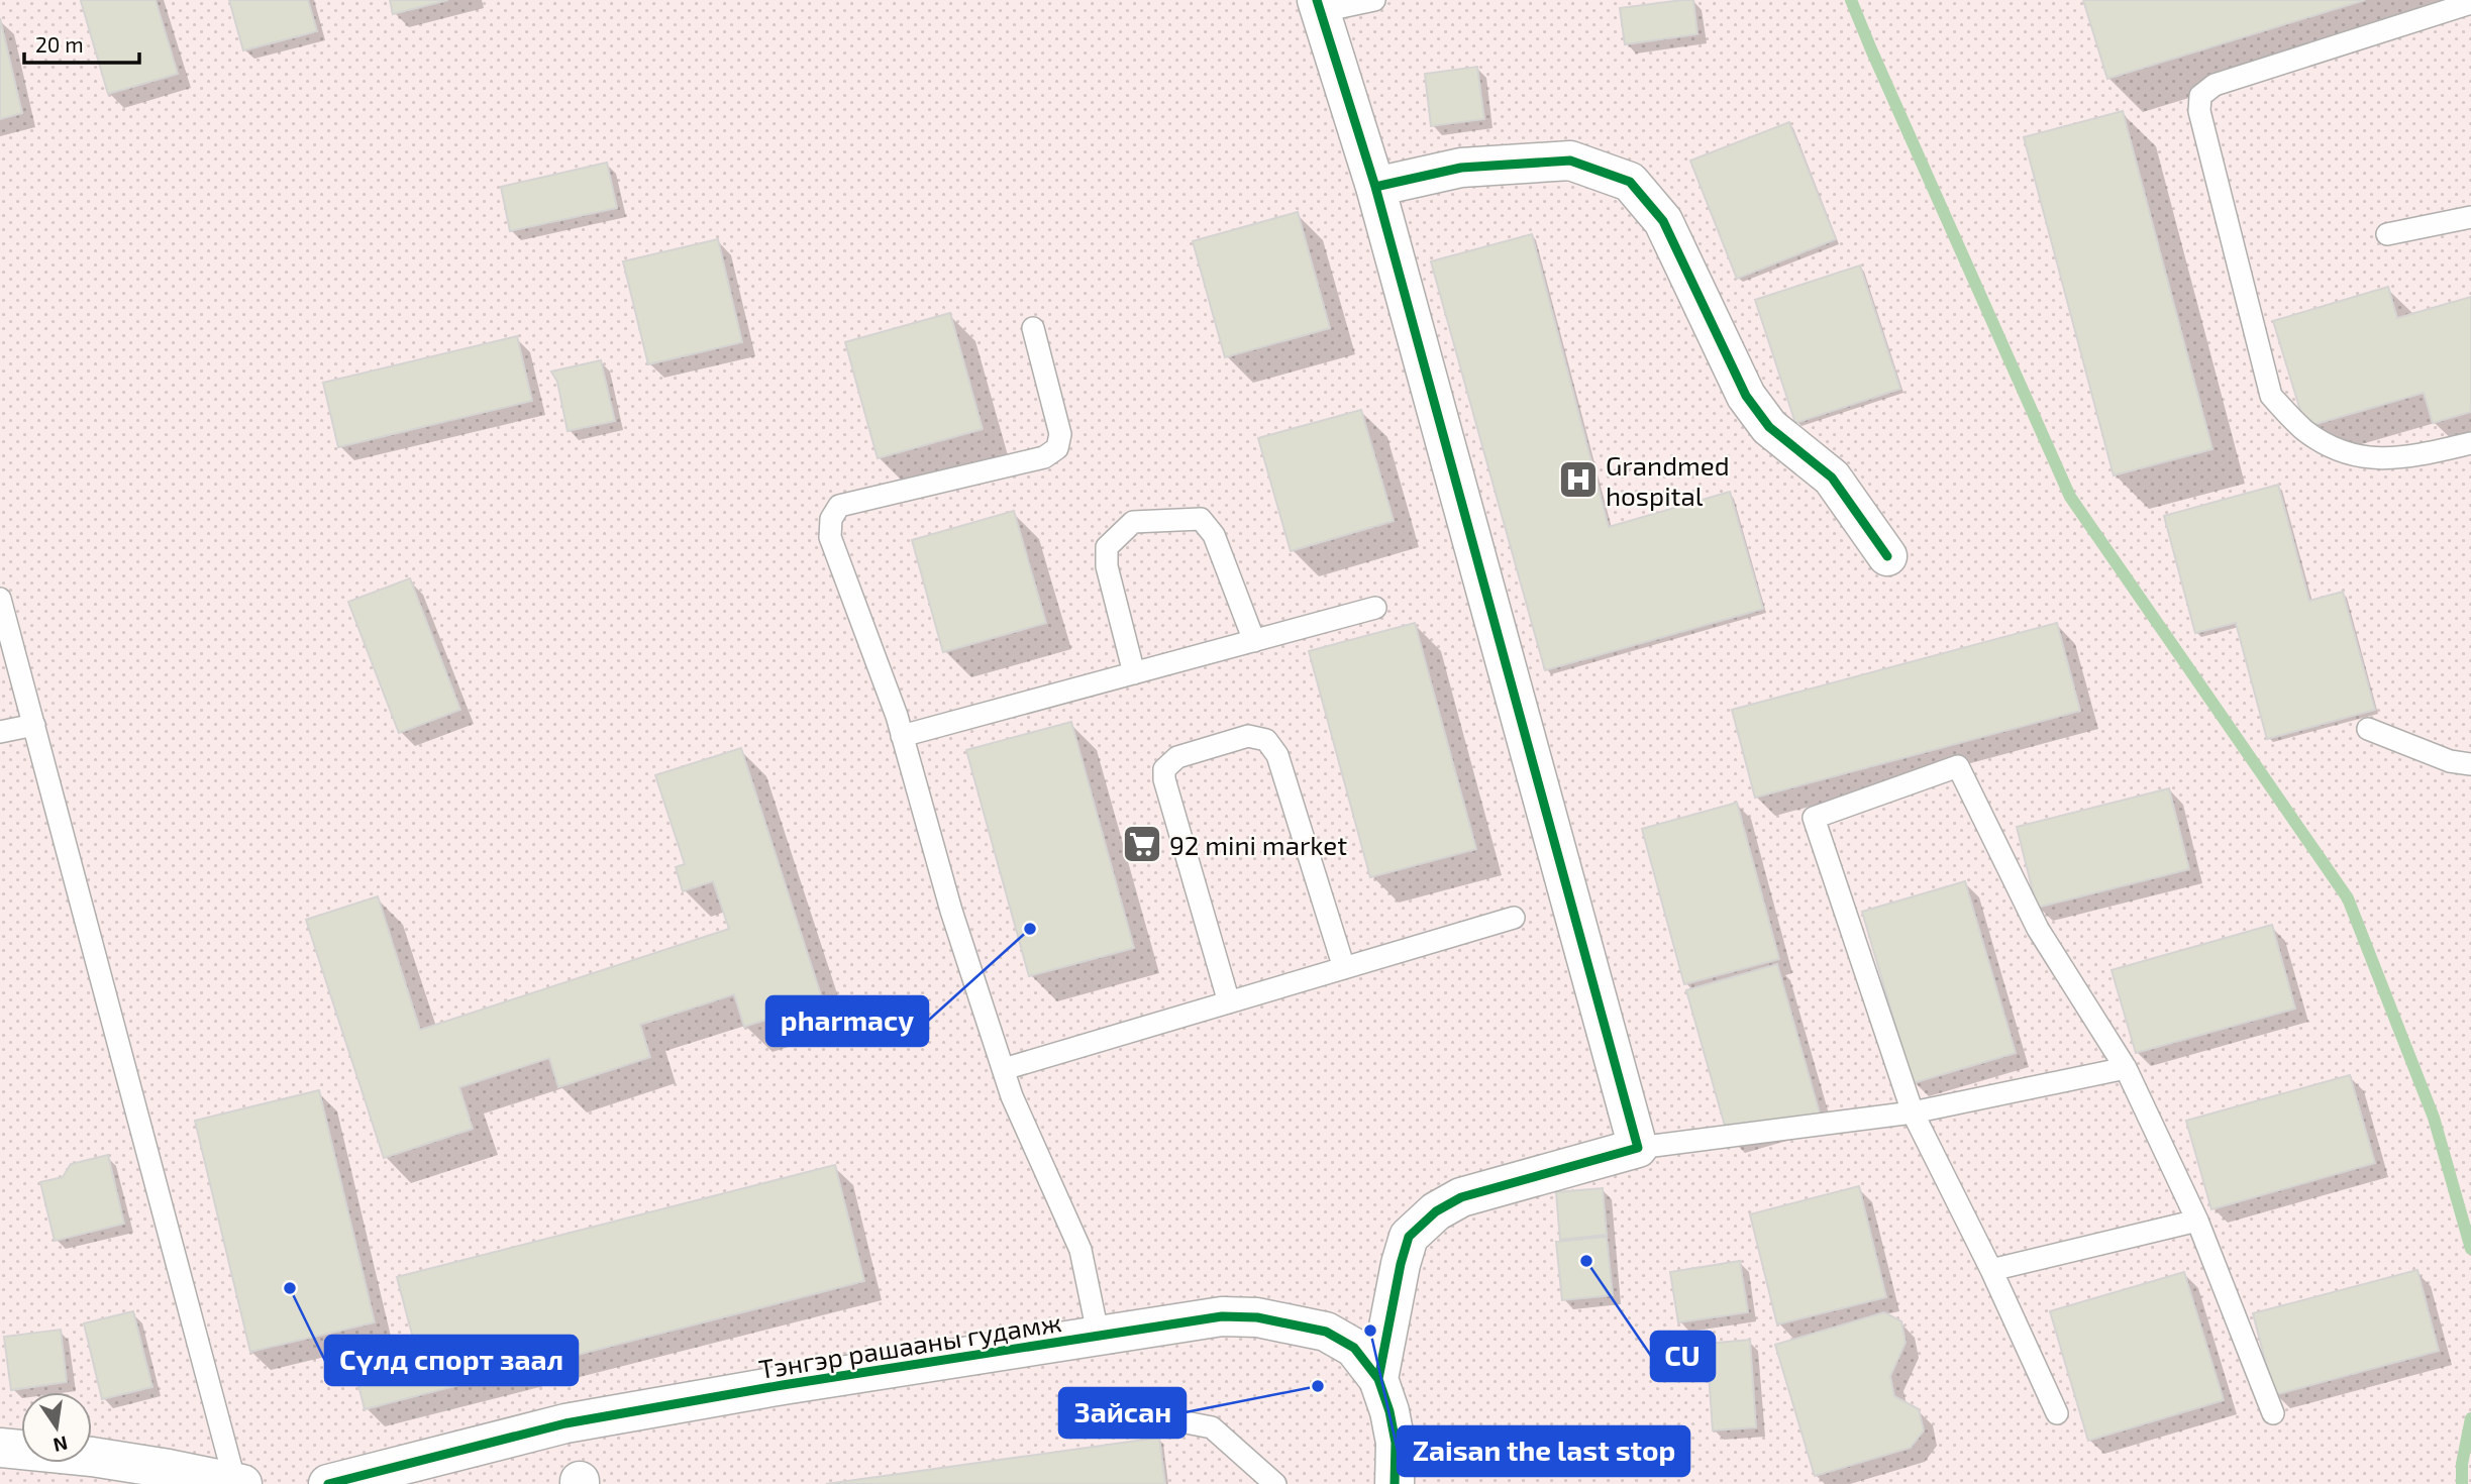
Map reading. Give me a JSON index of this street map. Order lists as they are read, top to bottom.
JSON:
{
  "streets": {
    "street": ["Тэнгэр рашааны гудамж"]
  },
  "places": {
    "hospital": ["Grandmed hospital"],
    "supermarket": ["92 mini market"],
    "other": [
      "pharmacy",
      "CU",
      "Сүлд спорт заал",
      "Zaisan the last stop",
      "Зайсан"
    ]
  },
  "scale_bar": "20 m",
  "north": "bottom"
}
